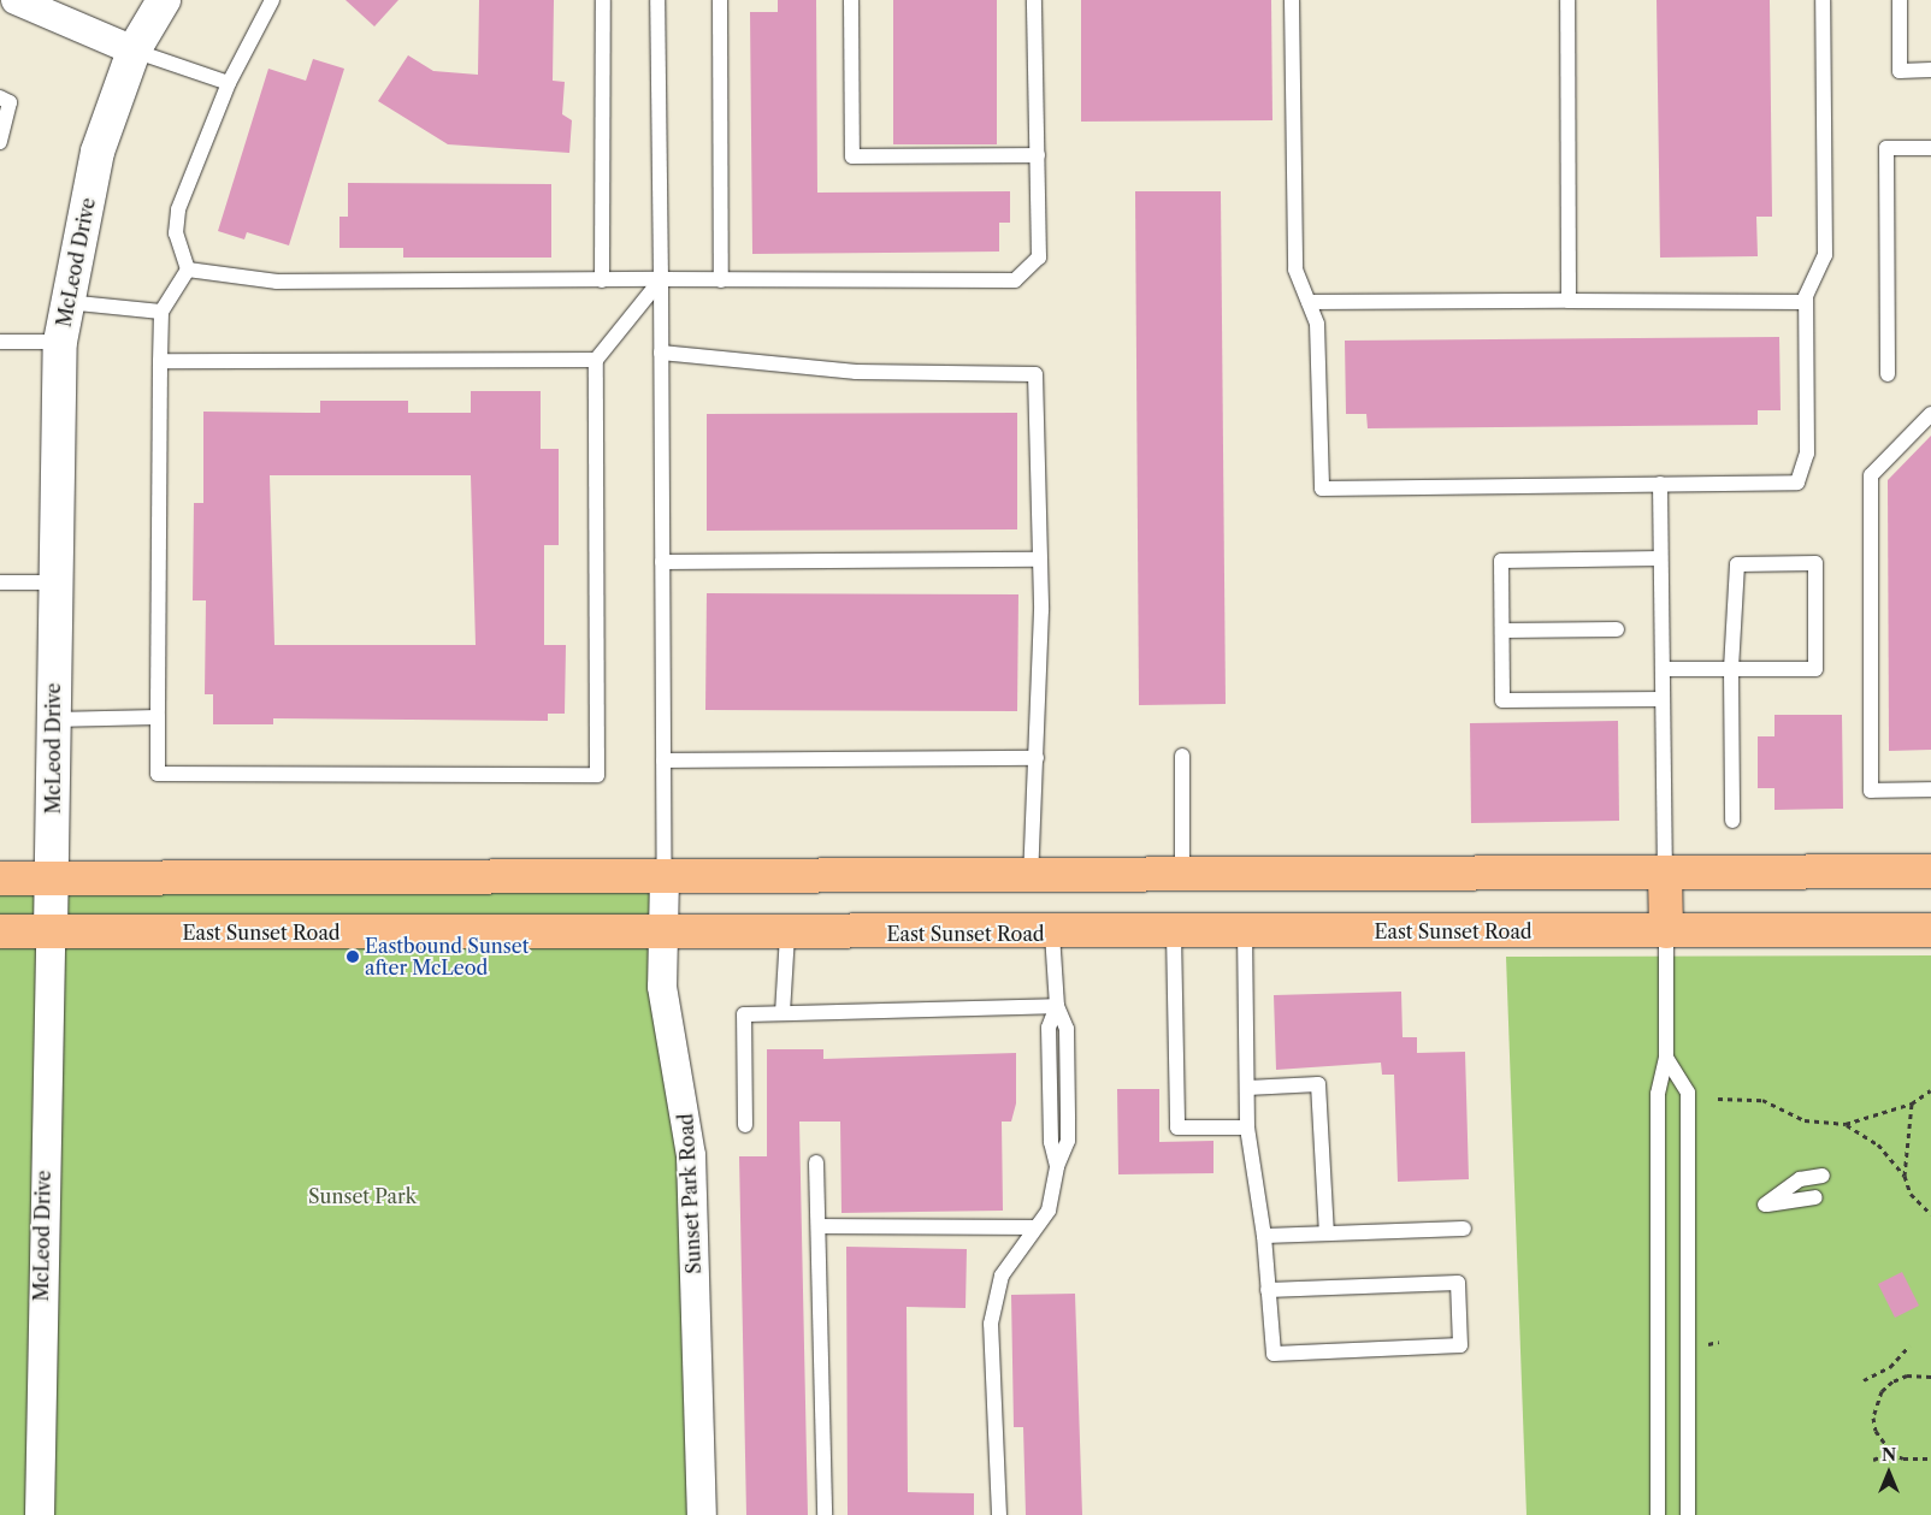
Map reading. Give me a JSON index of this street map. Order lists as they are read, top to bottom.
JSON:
{
  "streets": {
    "main road": ["East Sunset Road"],
    "street": ["McLeod Drive", "Sunset Park Road"]
  },
  "crossings": [
    ["McLeod Drive", "East Sunset Road"],
    ["East Sunset Road", "Sunset Park Road"]
  ],
  "parks": ["Sunset Park"],
  "places": ["Eastbound Sunset after McLeod"],
  "north": "top"
}
